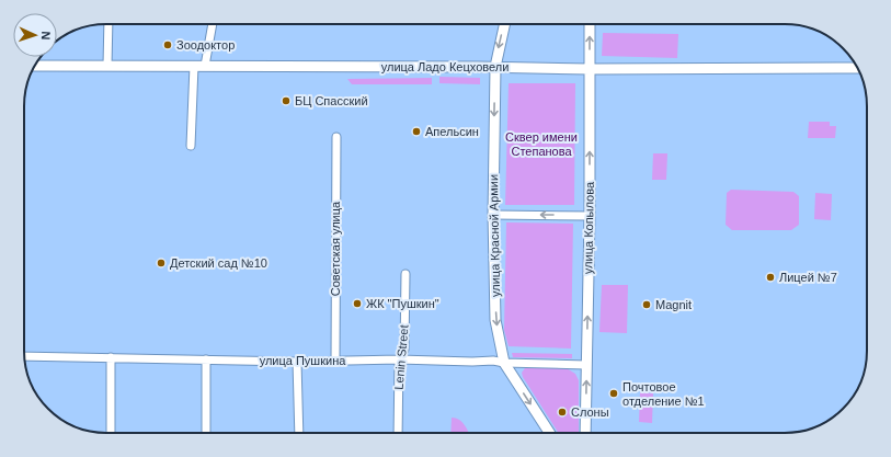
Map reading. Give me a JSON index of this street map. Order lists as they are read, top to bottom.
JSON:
{
  "streets": {
    "main road": ["улица Ладо Кецховели", "улица Копылова", "улица Красной Армии"],
    "street": ["Советская улица", "Lenin Street", "улица Пушкина"]
  },
  "crossings": [
    ["улица Ладо Кецховели", "улица Копылова"],
    ["улица Ладо Кецховели", "улица Красной Армии"],
    ["улица Копылова", "улица Пушкина"],
    ["улица Красной Армии", "улица Пушкина"],
    ["Советская улица", "улица Пушкина"],
    ["Lenin Street", "улица Пушкина"]
  ],
  "one_way": ["улица Копылова", "улица Красной Армии"],
  "parks": ["Сквер имени Степанова"],
  "places": [
    "Зоодоктор",
    "БЦ Спасский",
    "Апельсин",
    "Детский сад №10",
    "Лицей №7",
    "ЖК \"Пушкин\"",
    "Magnit",
    "Почтовое отделение №1",
    "Слоны"
  ],
  "north": "right"
}
